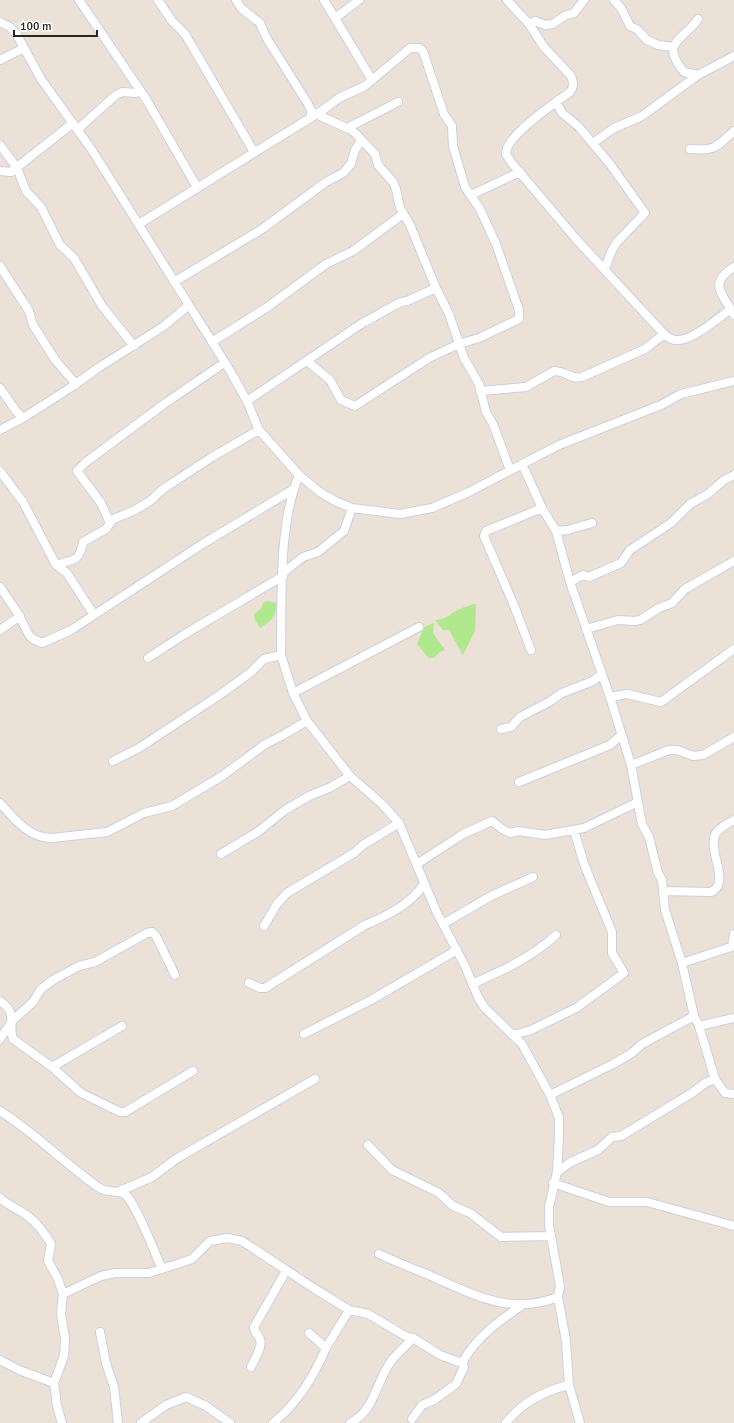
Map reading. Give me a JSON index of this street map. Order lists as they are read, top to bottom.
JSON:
{
  "scale_bar": "100 m"
}
